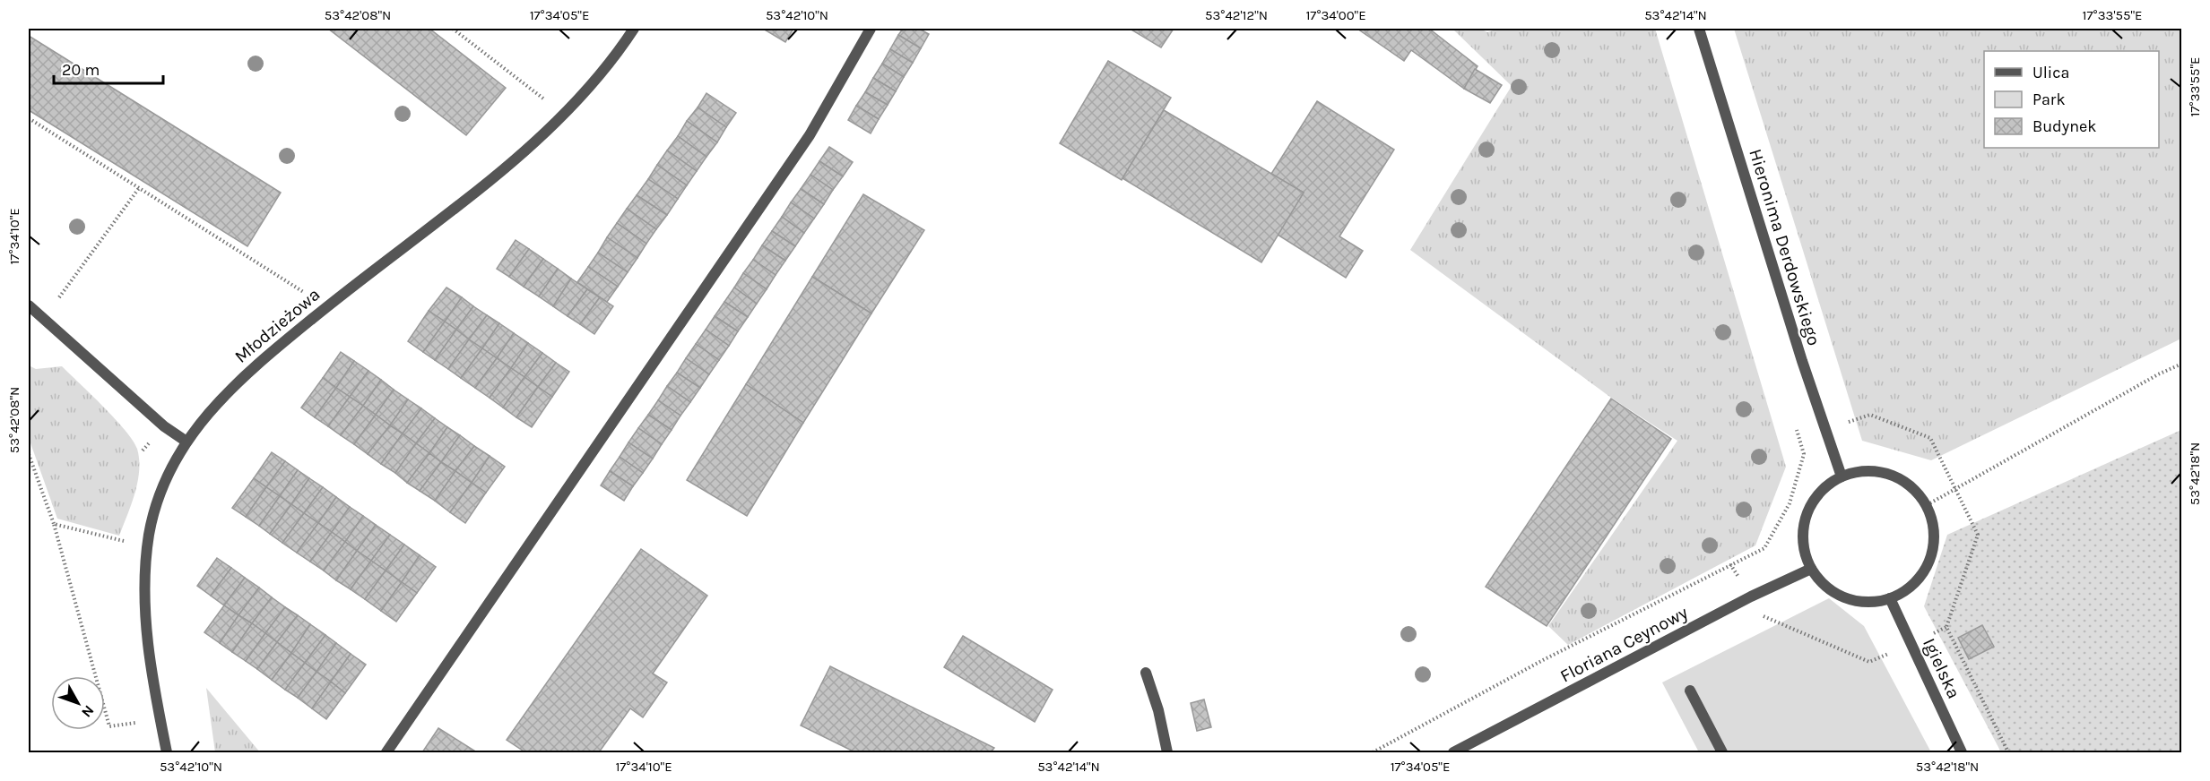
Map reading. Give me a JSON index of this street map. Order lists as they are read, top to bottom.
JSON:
{
  "streets": {
    "street": [
      "Hieronima Derdowskiego",
      "Młodzieżowa",
      "Floriana Ceynowy",
      "Igielska"
    ]
  },
  "crossings": [
    ["Hieronima Derdowskiego", "Floriana Ceynowy"],
    ["Hieronima Derdowskiego", "Igielska"],
    ["Floriana Ceynowy", "Igielska"]
  ],
  "legend": ["Ulica", "Park", "Budynek"],
  "scale_bar": "20 m",
  "north": "bottom right",
  "coordinates": [
    "53°42'08\"N",
    "17°34'05\"E",
    "53°42'10\"N",
    "53°42'12\"N",
    "17°34'00\"E",
    "53°42'14\"N",
    "17°33'55\"E",
    "17°34'10\"E",
    "53°42'18\"N"
  ]
}
